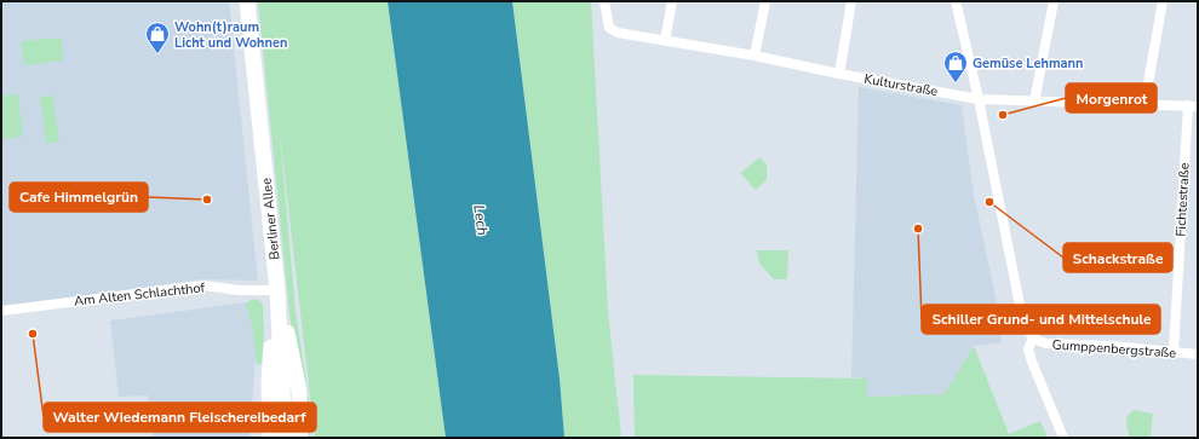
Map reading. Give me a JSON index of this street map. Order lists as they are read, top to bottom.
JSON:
{
  "streets": {
    "main road": ["Berliner Allee"],
    "street": [
      "Kulturstraße",
      "Fichtestraße",
      "Am Alten Schlachthof",
      "Gumppenbergstraße"
    ]
  },
  "crossings": [
    ["Kulturstraße", "Fichtestraße"],
    ["Fichtestraße", "Gumppenbergstraße"],
    ["Berliner Allee", "Am Alten Schlachthof"]
  ],
  "water": ["Lech"],
  "places": {
    "shop": ["Wohn(t)raum Licht und Wohnen", "Gemüse Lehmann"],
    "other": [
      "Morgenrot",
      "Cafe Himmelgrün",
      "Schackstraße",
      "Schiller Grund- und Mittelschule",
      "Walter Wiedemann Fleischereibedarf"
    ]
  }
}
